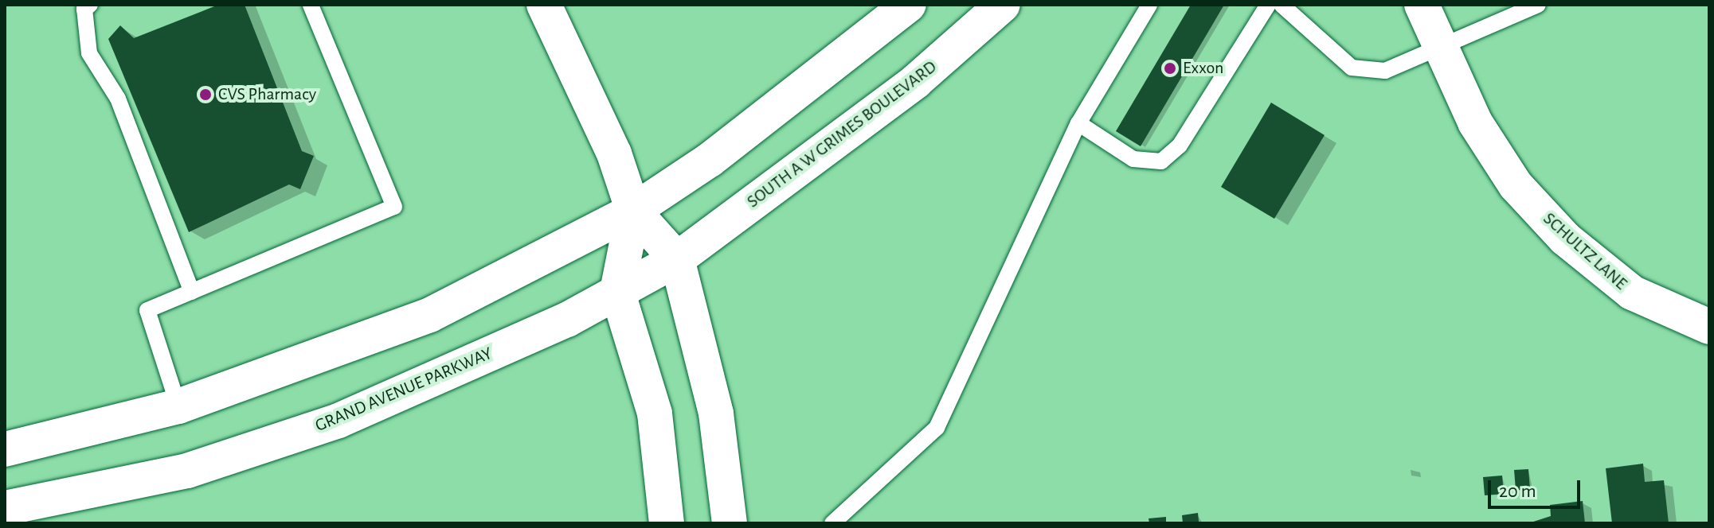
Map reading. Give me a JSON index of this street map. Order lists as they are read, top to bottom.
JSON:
{
  "streets": {
    "main road": ["SOUTH A W GRIMES BOULEVARD", "SCHULTZ LANE", "GRAND AVENUE PARKWAY"]
  },
  "crossings": [
    ["SOUTH A W GRIMES BOULEVARD", "GRAND AVENUE PARKWAY"]
  ],
  "places": ["Exxon", "CVS Pharmacy"],
  "scale_bar": "20 m"
}
